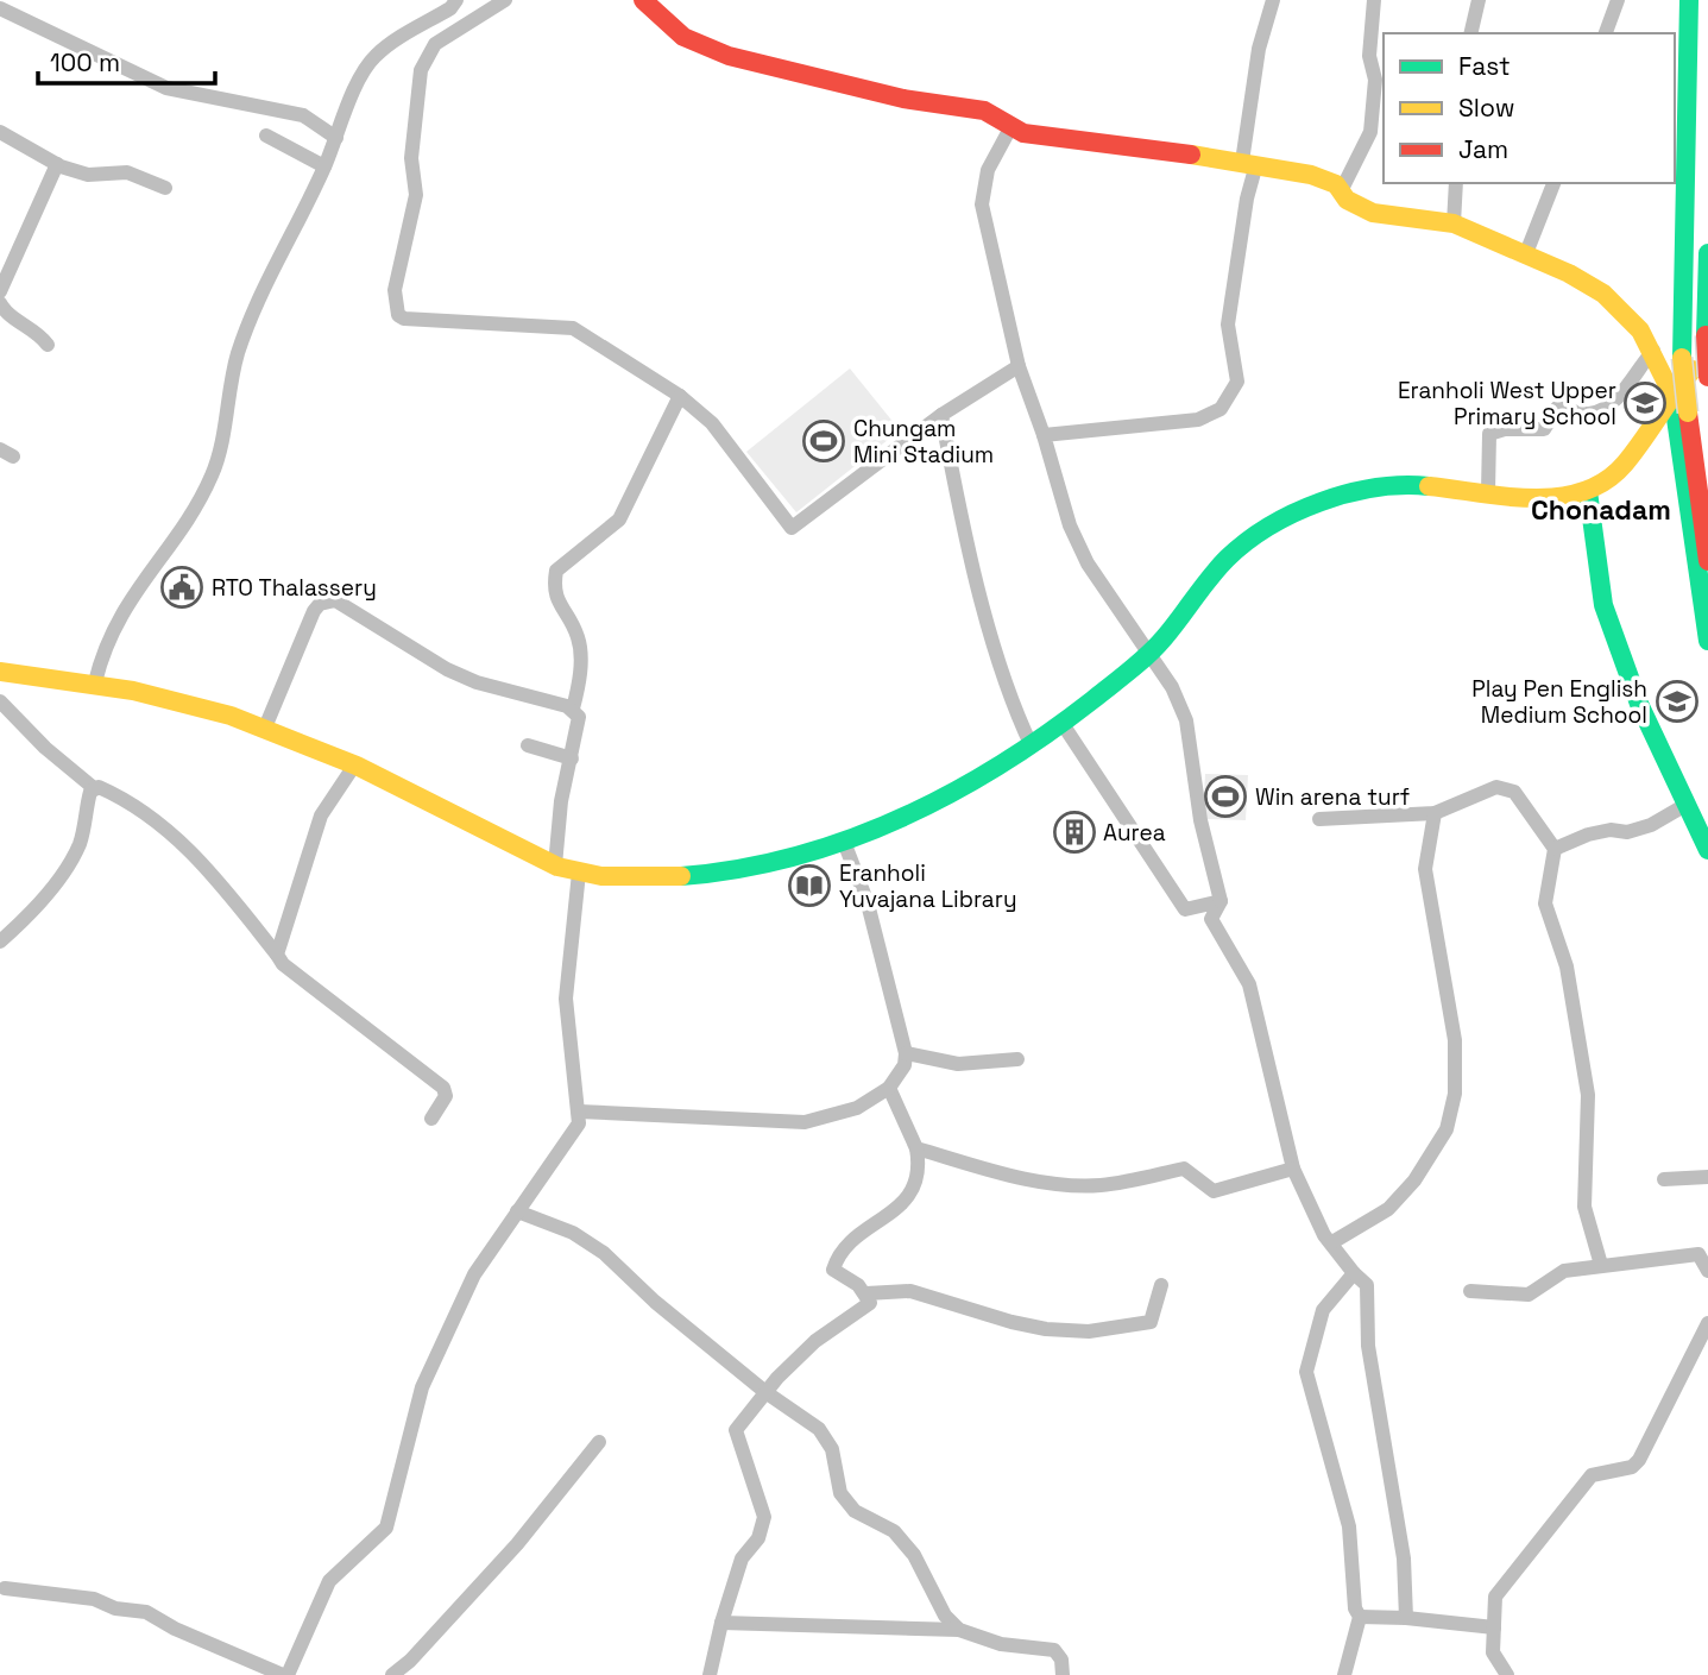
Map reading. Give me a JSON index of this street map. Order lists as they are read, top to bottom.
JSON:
{
  "districts": ["Chonadam"],
  "places": {
    "school or university": ["Eranholi West Upper Primary School", "Play Pen English Medium School"],
    "sports": ["Chungam Mini Stadium", "Win arena turf"],
    "public building": ["RTO Thalassery"],
    "building": ["Aurea"],
    "library": ["Eranholi Yuvajana Library"]
  },
  "legend": ["Fast", "Slow", "Jam"],
  "scale_bar": "100 m"
}
